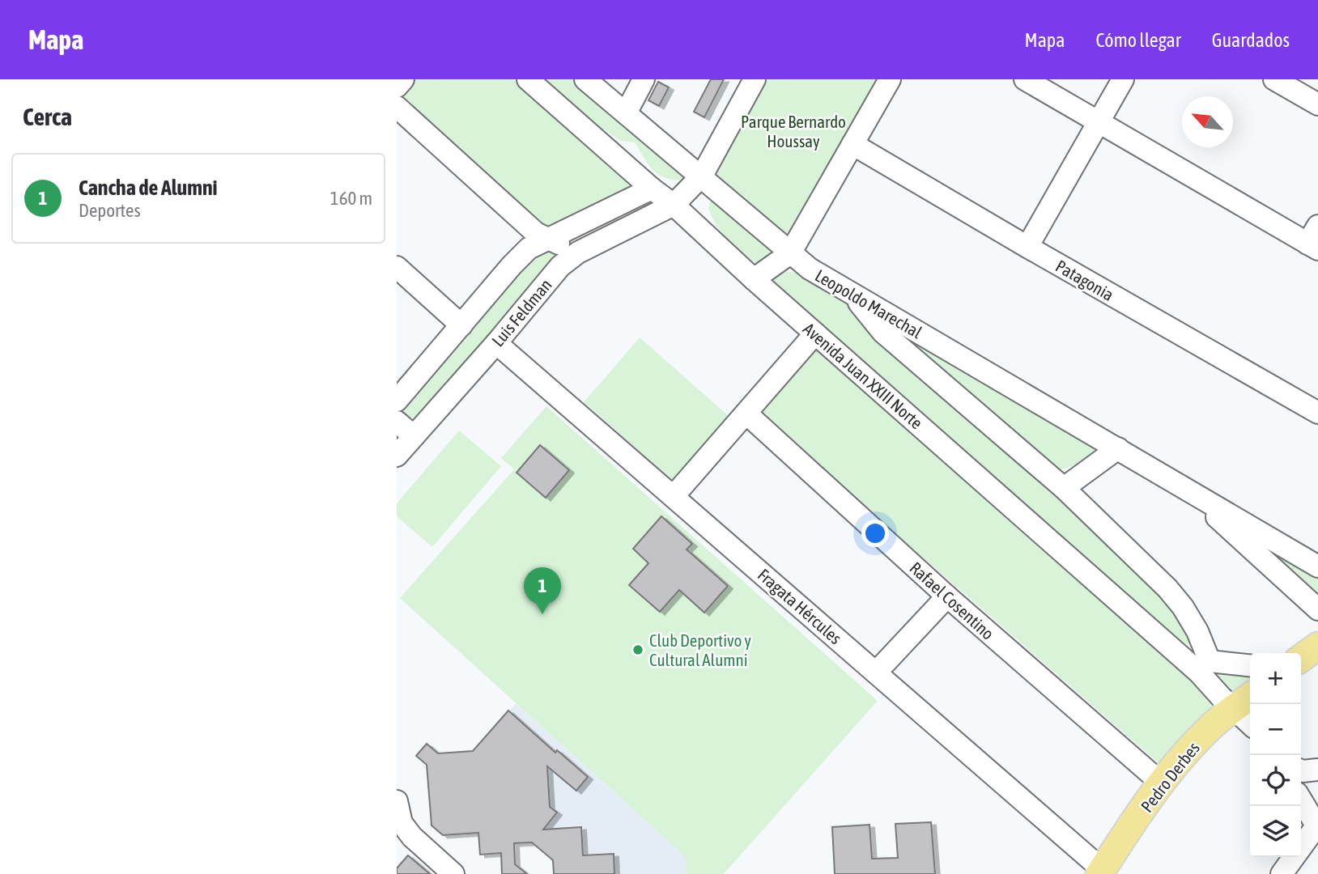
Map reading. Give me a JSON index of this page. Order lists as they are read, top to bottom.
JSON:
{
  "streets": {
    "main road": ["Pedro Derbes"],
    "street": [
      "Patagonia",
      "Leopoldo Marechal",
      "Luis Feldman",
      "Avenida Juan XXIII Norte",
      "Rafael Cosentino",
      "Fragata Hércules"
    ]
  },
  "crossings": [
    ["Leopoldo Marechal", "Luis Feldman"],
    ["Leopoldo Marechal", "Avenida Juan XXIII Norte"],
    ["Luis Feldman", "Avenida Juan XXIII Norte"],
    ["Luis Feldman", "Fragata Hércules"],
    ["Avenida Juan XXIII Norte", "Pedro Derbes"],
    ["Rafael Cosentino", "Pedro Derbes"],
    ["Fragata Hércules", "Pedro Derbes"]
  ],
  "parks": ["Parque Bernardo Houssay"],
  "places": ["Club Deportivo y Cultural Alumni"],
  "north": "top left",
  "page": {
    "header": "Mapa",
    "nav": ["Mapa", "Cómo llegar", "Guardados"],
    "heading": "Cerca",
    "list": [
      {
        "mark": "1",
        "name": "Cancha de Alumni",
        "note": "Deportes",
        "value": "160 m"
      }
    ],
    "pins": "1",
    "map_buttons": ["+", "−"]
  }
}
